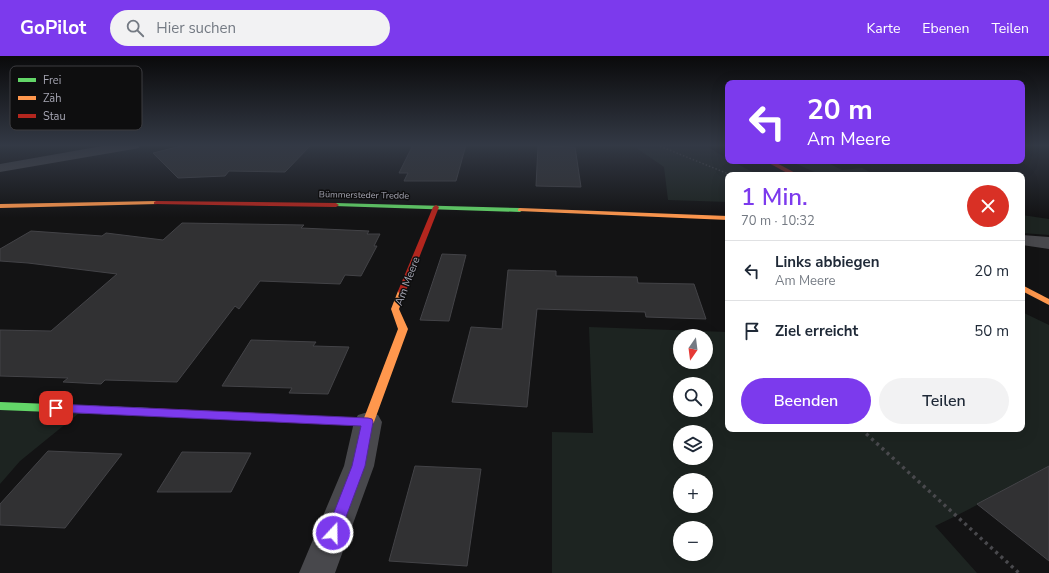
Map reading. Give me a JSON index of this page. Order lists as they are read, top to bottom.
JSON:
{
  "streets": {
    "street": ["Bümmersteder Tredde", "Am Meere"]
  },
  "crossings": [
    ["Bümmersteder Tredde", "Am Meere"]
  ],
  "legend": ["Frei", "Zäh", "Stau"],
  "north": "bottom",
  "page": {
    "header": "GoPilot",
    "search": "Hier suchen",
    "nav": ["Karte", "Ebenen", "Teilen"],
    "turn": ["20 m", "Am Meere"],
    "heading": ["1 Min.", "70 m · 10:32"],
    "list": [
      {
        "name": "Links abbiegen",
        "note": "Am Meere",
        "value": "20 m"
      },
      {
        "name": "Ziel erreicht",
        "value": "50 m"
      }
    ],
    "map_buttons": ["+", "−"],
    "buttons": ["Beenden", "Teilen"]
  }
}
